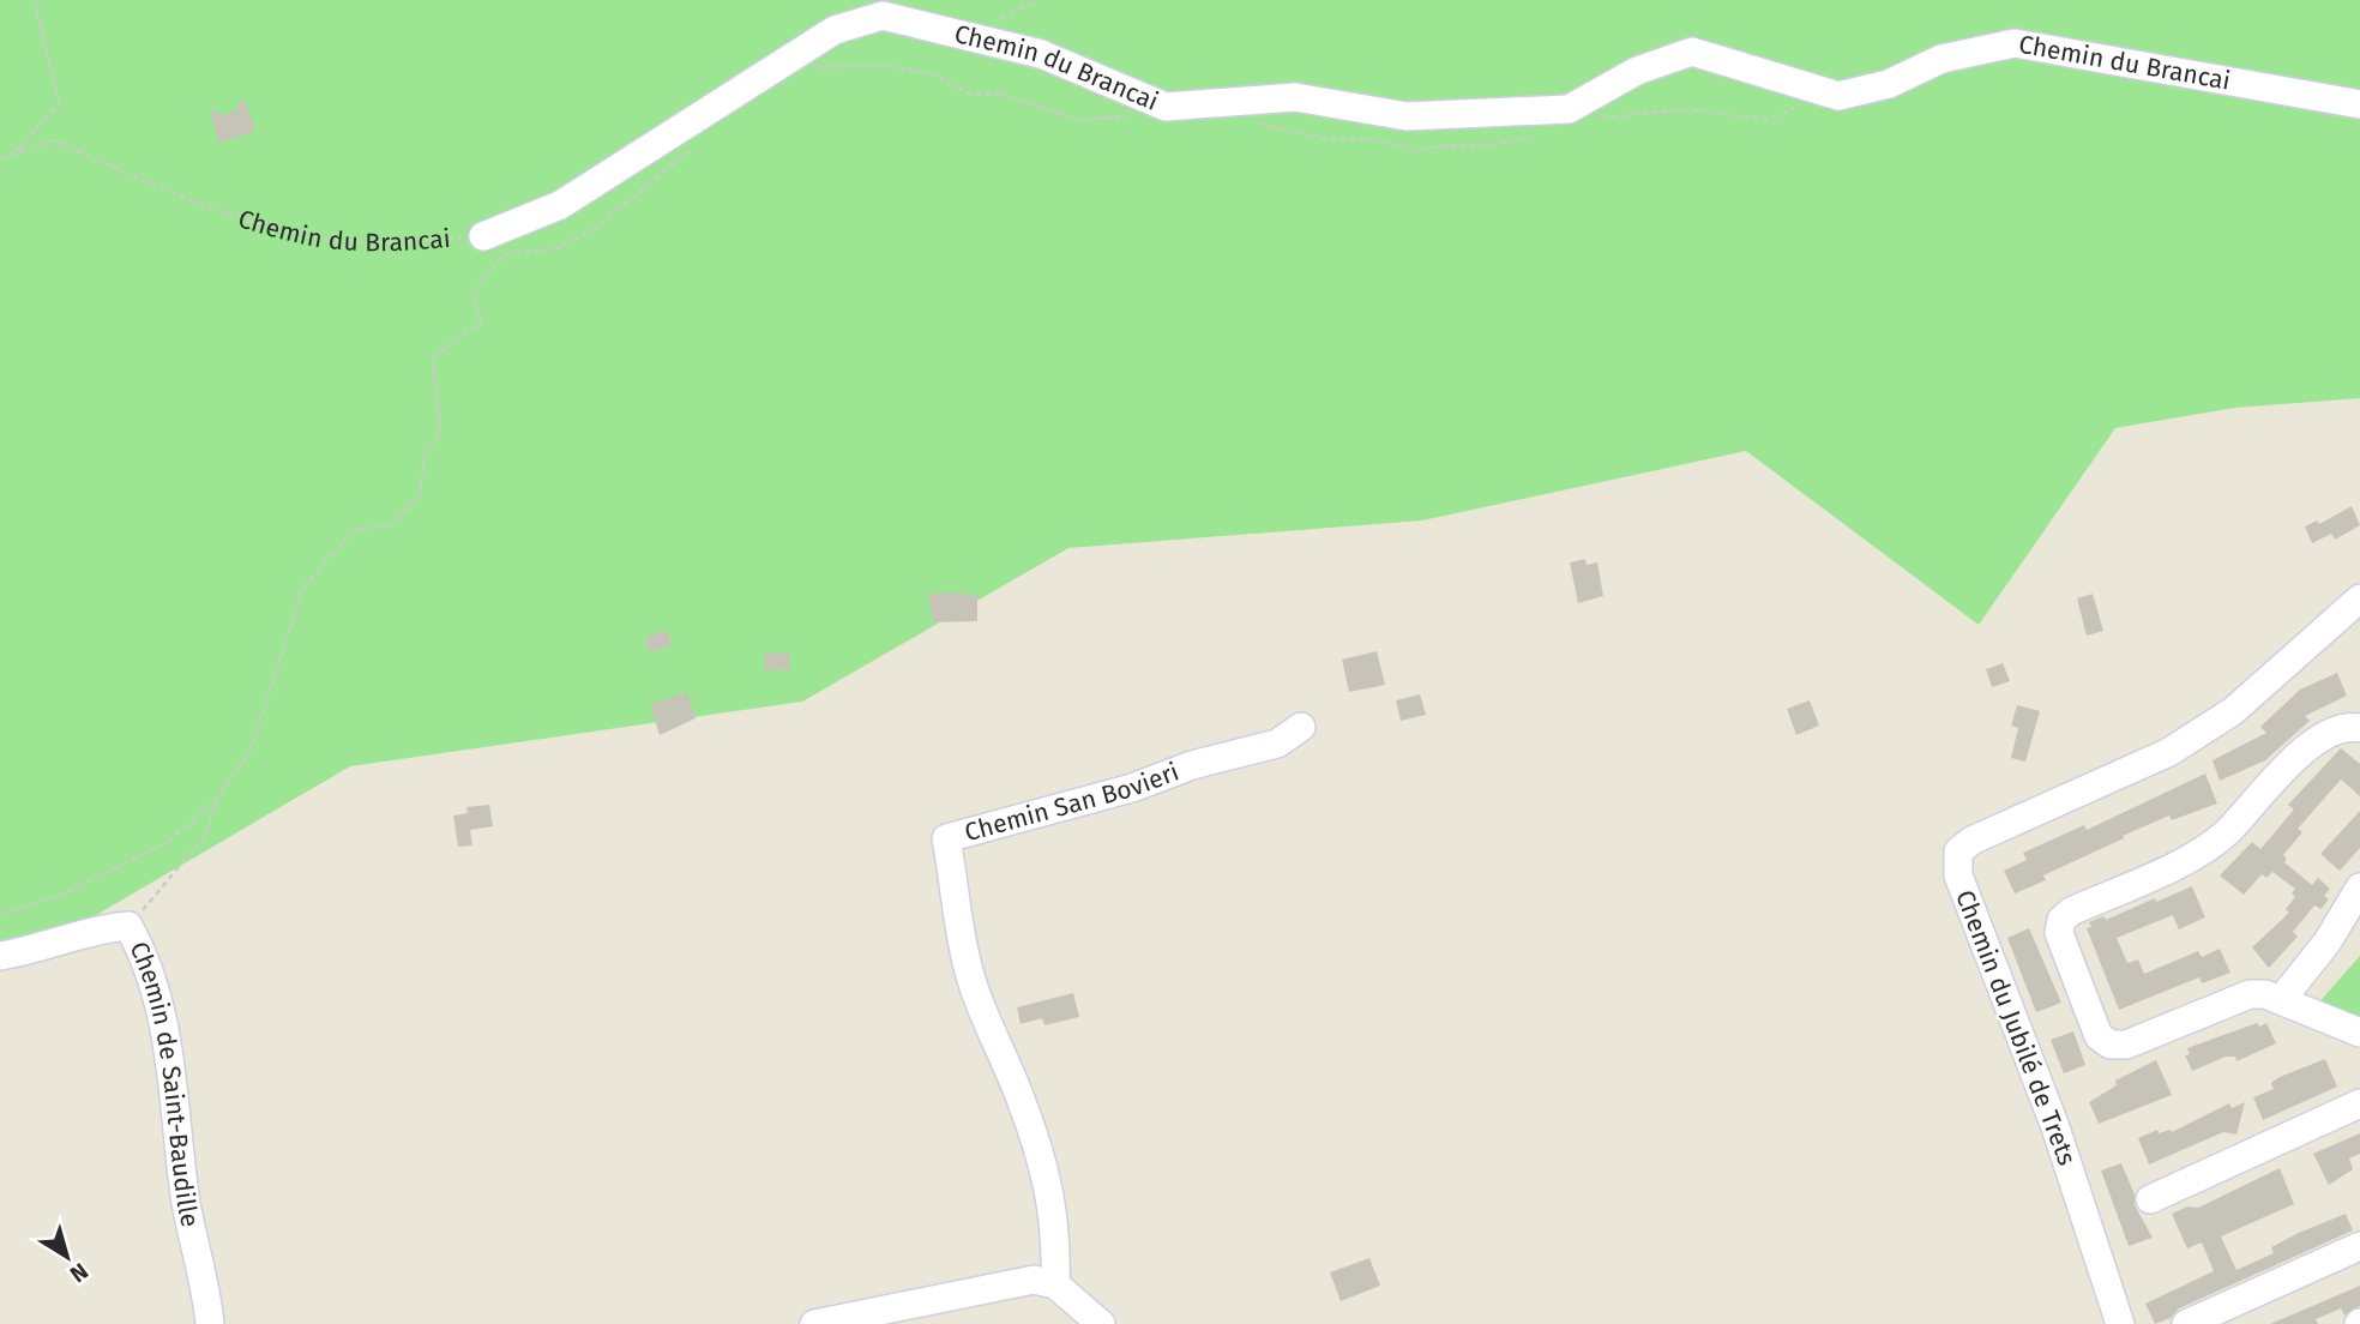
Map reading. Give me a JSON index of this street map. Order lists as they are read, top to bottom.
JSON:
{
  "streets": {
    "street": [
      "Chemin du Brancai",
      "Chemin San Bovieri",
      "Chemin du Jubilé de Trets",
      "Chemin de Saint-Baudille"
    ]
  },
  "north": "bottom right"
}
